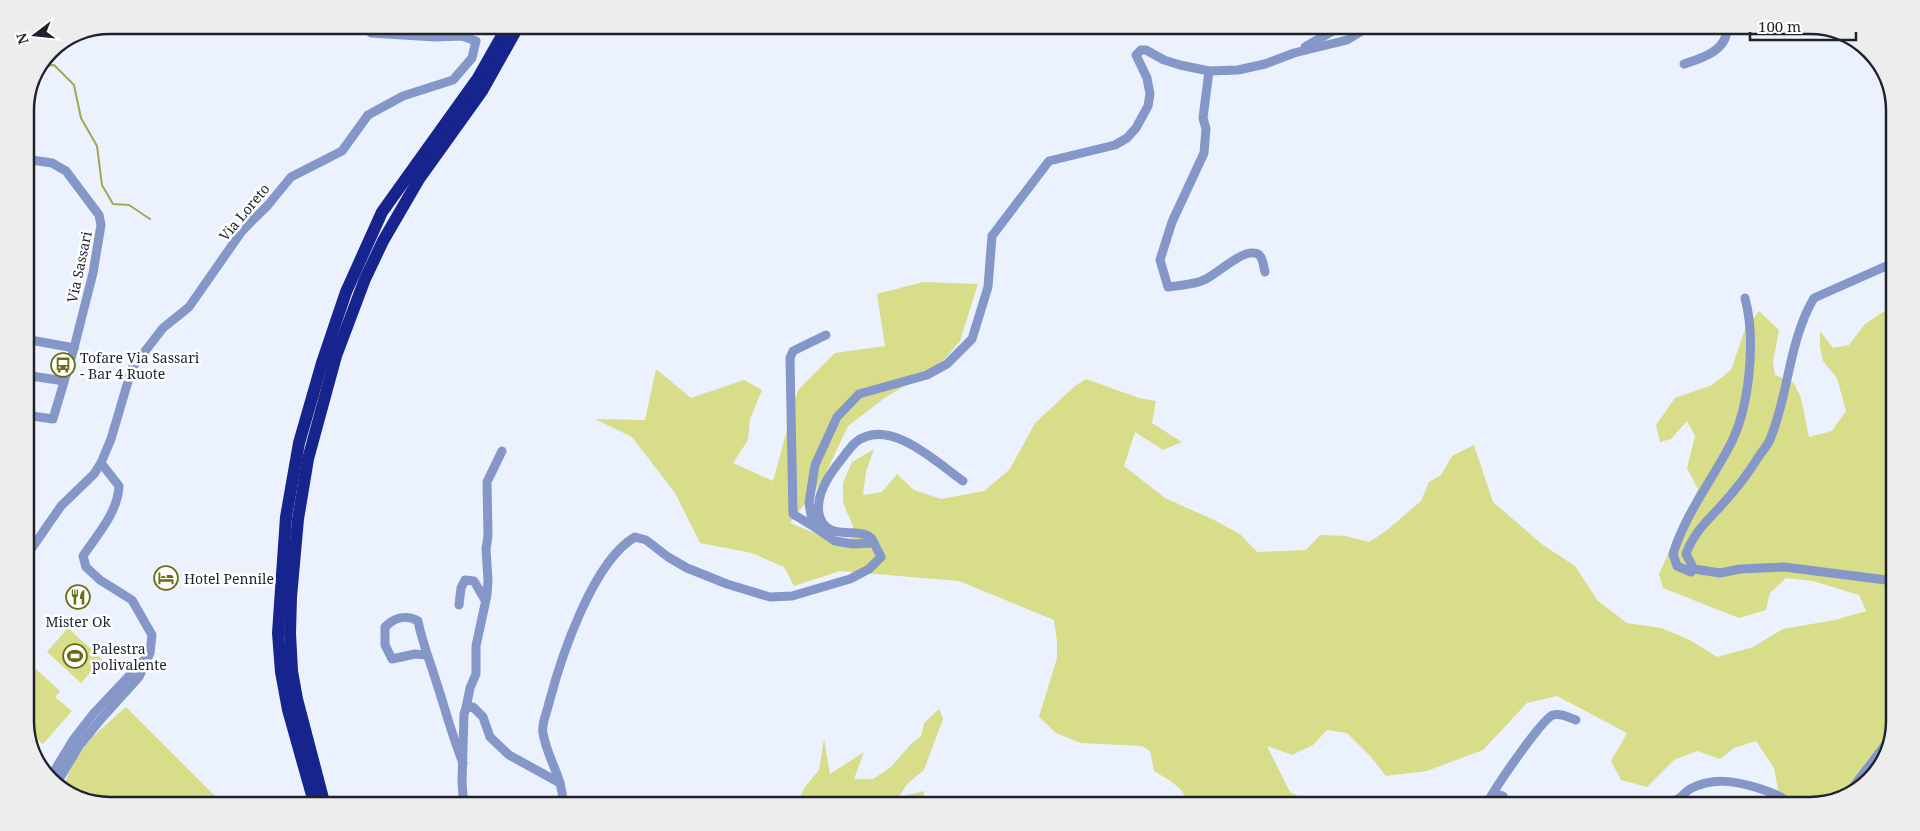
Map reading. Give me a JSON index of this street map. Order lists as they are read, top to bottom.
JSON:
{
  "streets": {
    "street": ["Via Loreto", "Via Sassari"]
  },
  "places": {
    "bus stop": ["Tofare Via Sassari - Bar 4 Ruote"],
    "hotel": ["Hotel Pennile"],
    "restaurant": ["Mister Ok"],
    "sports": ["Palestra polivalente"]
  },
  "scale_bar": "100 m",
  "north": "left"
}
